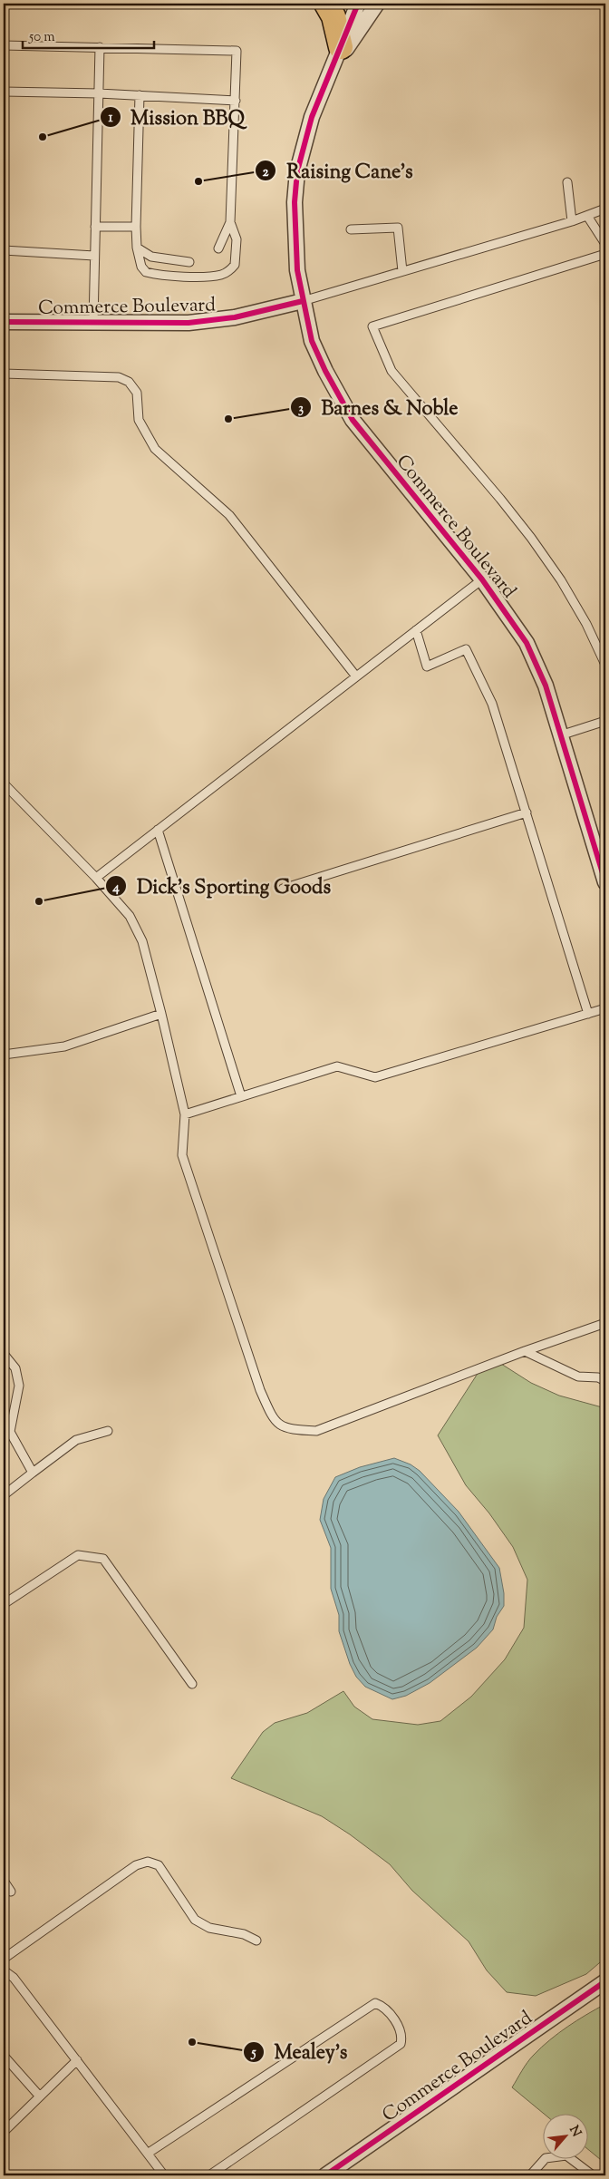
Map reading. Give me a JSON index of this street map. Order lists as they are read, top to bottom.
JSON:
{
  "streets": {
    "street": ["Commerce Boulevard"]
  },
  "places": [
    "Mission BBQ",
    "Raising Cane's",
    "Barnes & Noble",
    "Dick's Sporting Goods",
    "Mealey's"
  ],
  "scale_bar": "50 m",
  "north": "top right"
}
